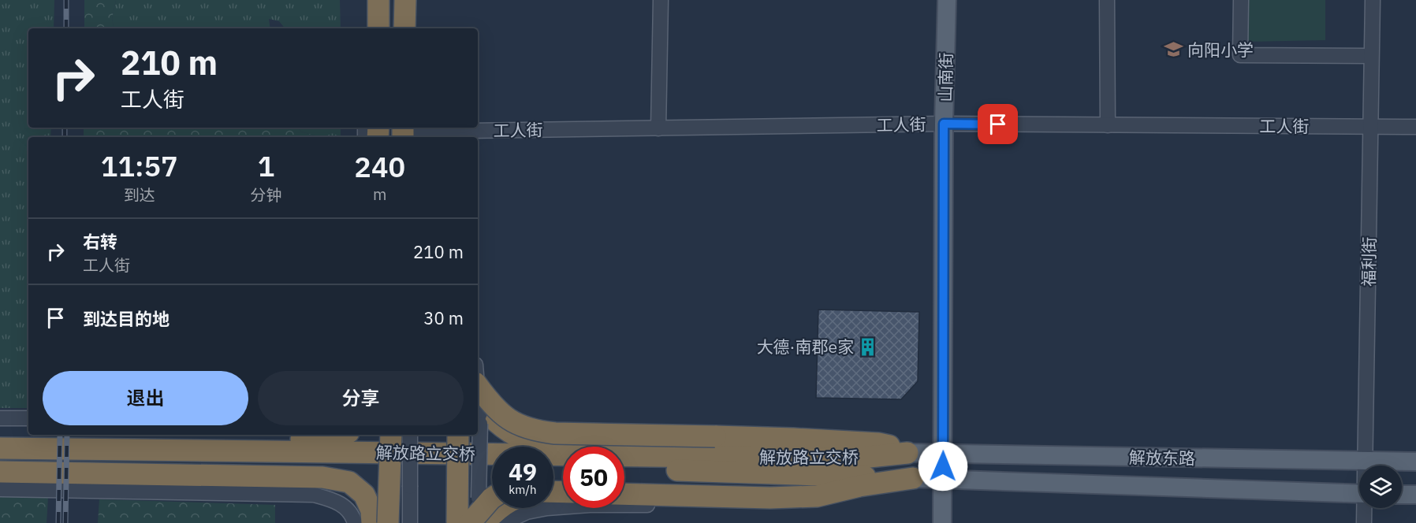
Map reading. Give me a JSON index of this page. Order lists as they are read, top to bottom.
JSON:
{
  "streets": {
    "highway": ["解放路立交桥"],
    "main road": ["山南街", "解放东路"],
    "street": ["工人街", "福利街"]
  },
  "crossings": [
    ["山南街", "工人街"],
    ["山南街", "解放东路"],
    ["工人街", "福利街"],
    ["福利街", "解放东路"],
    ["解放路立交桥", "解放东路"]
  ],
  "places": {
    "school or university": ["向阳小学"],
    "building": ["大德·南郡e家"]
  },
  "page": {
    "turn": ["210 m", "工人街"],
    "eta": [
      "11:57",
      "到达",
      "1",
      "分钟",
      "240",
      "m"
    ],
    "list": [
      {
        "name": "右转",
        "note": "工人街",
        "value": "210 m"
      },
      {
        "name": "到达目的地",
        "value": "30 m"
      }
    ],
    "buttons": ["退出", "分享"],
    "speed": "49 km/h",
    "limit": "50"
  }
}
